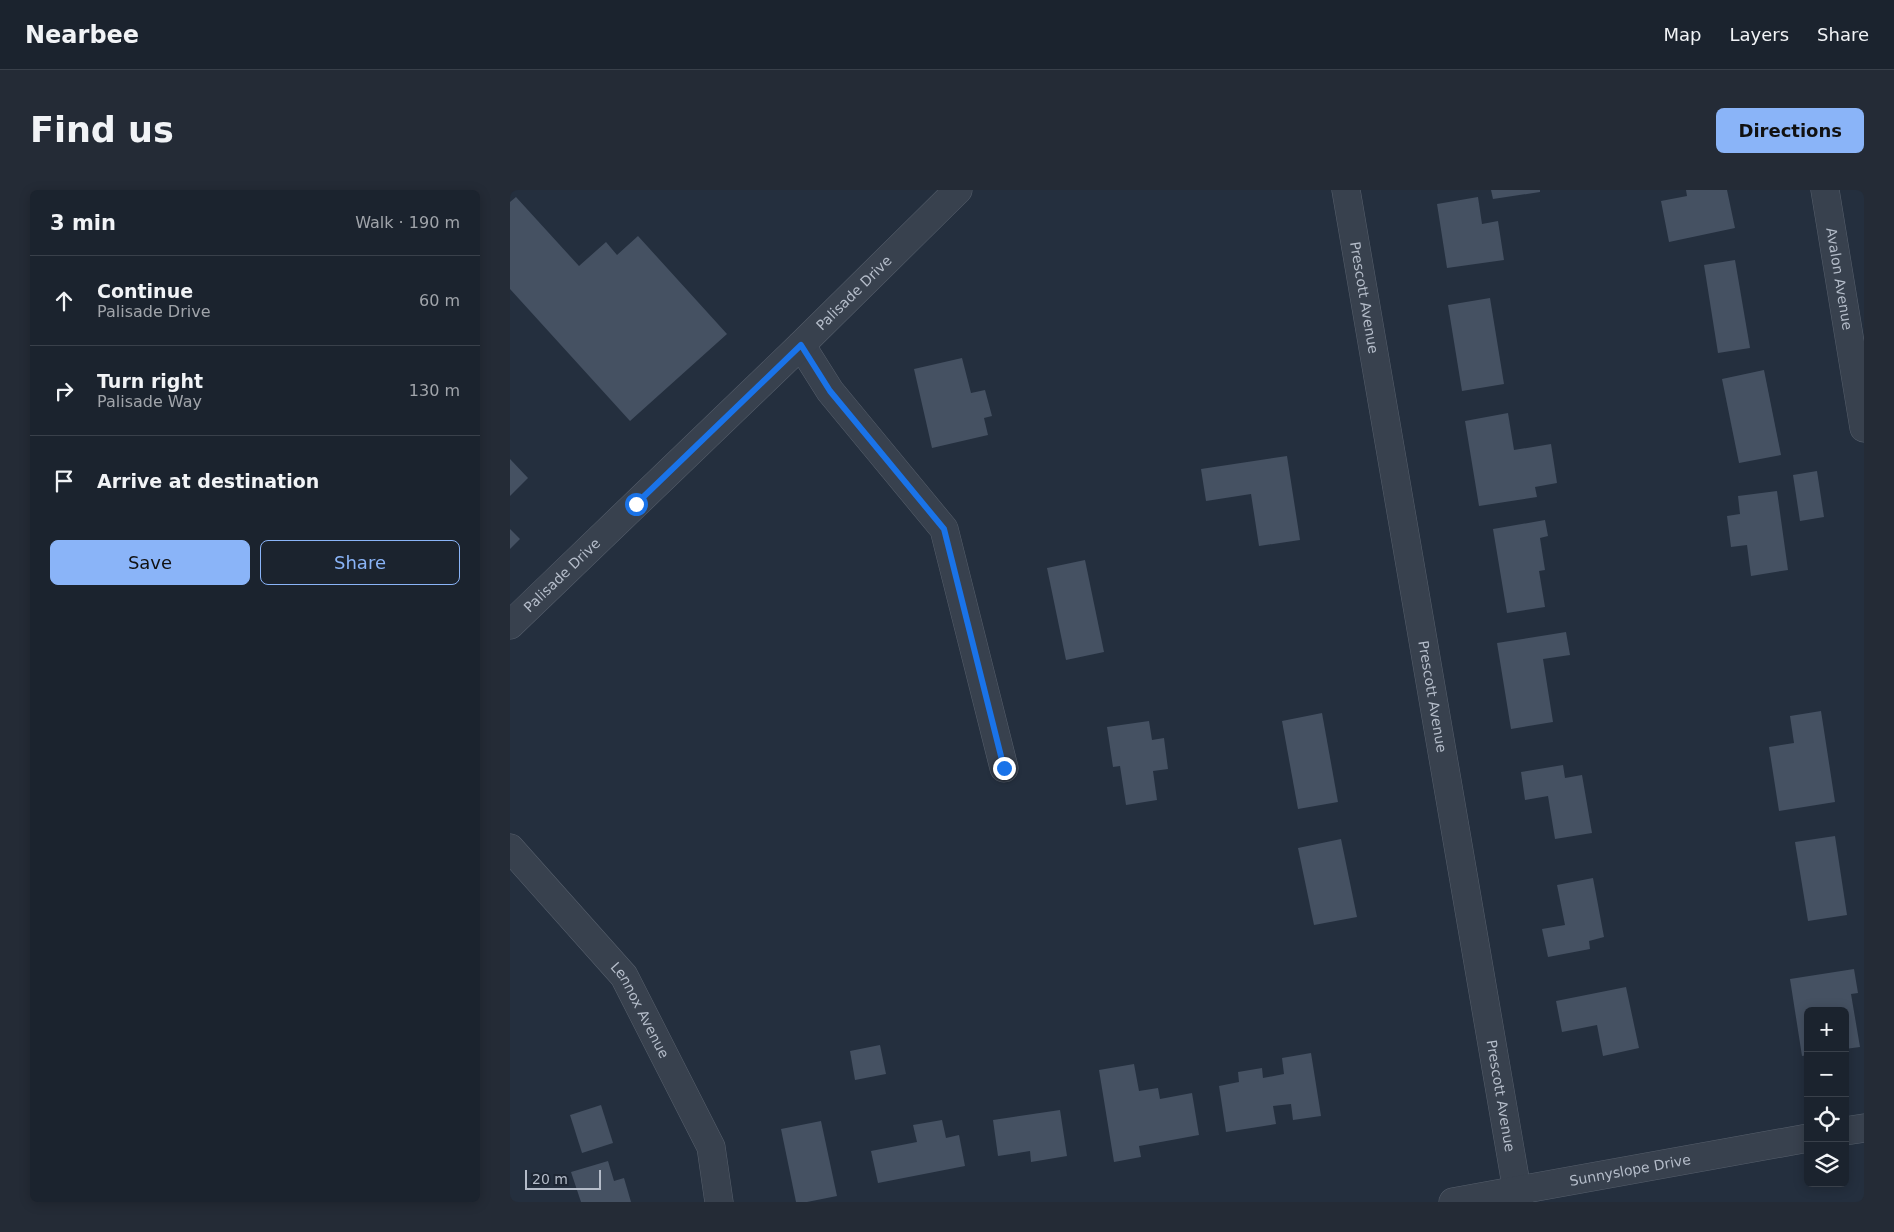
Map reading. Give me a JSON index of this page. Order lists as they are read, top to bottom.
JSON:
{
  "streets": {
    "street": [
      "Avalon Avenue",
      "Palisade Drive",
      "Prescott Avenue",
      "Lennox Avenue",
      "Sunnyslope Drive"
    ]
  },
  "crossings": [
    ["Prescott Avenue", "Sunnyslope Drive"]
  ],
  "scale_bar": "20 m",
  "page": {
    "header": "Nearbee",
    "nav": ["Map", "Layers", "Share"],
    "buttons": [
      "Directions",
      ["Save", "Share"]
    ],
    "title": "Find us",
    "heading": ["3 min", "Walk · 190 m"],
    "list": [
      ["Continue", "Palisade Drive", "60 m"],
      ["Turn right", "Palisade Way", "130 m"],
      "Arrive at destination"
    ],
    "map_buttons": ["+", "−"],
    "scale": "20 m"
  }
}
